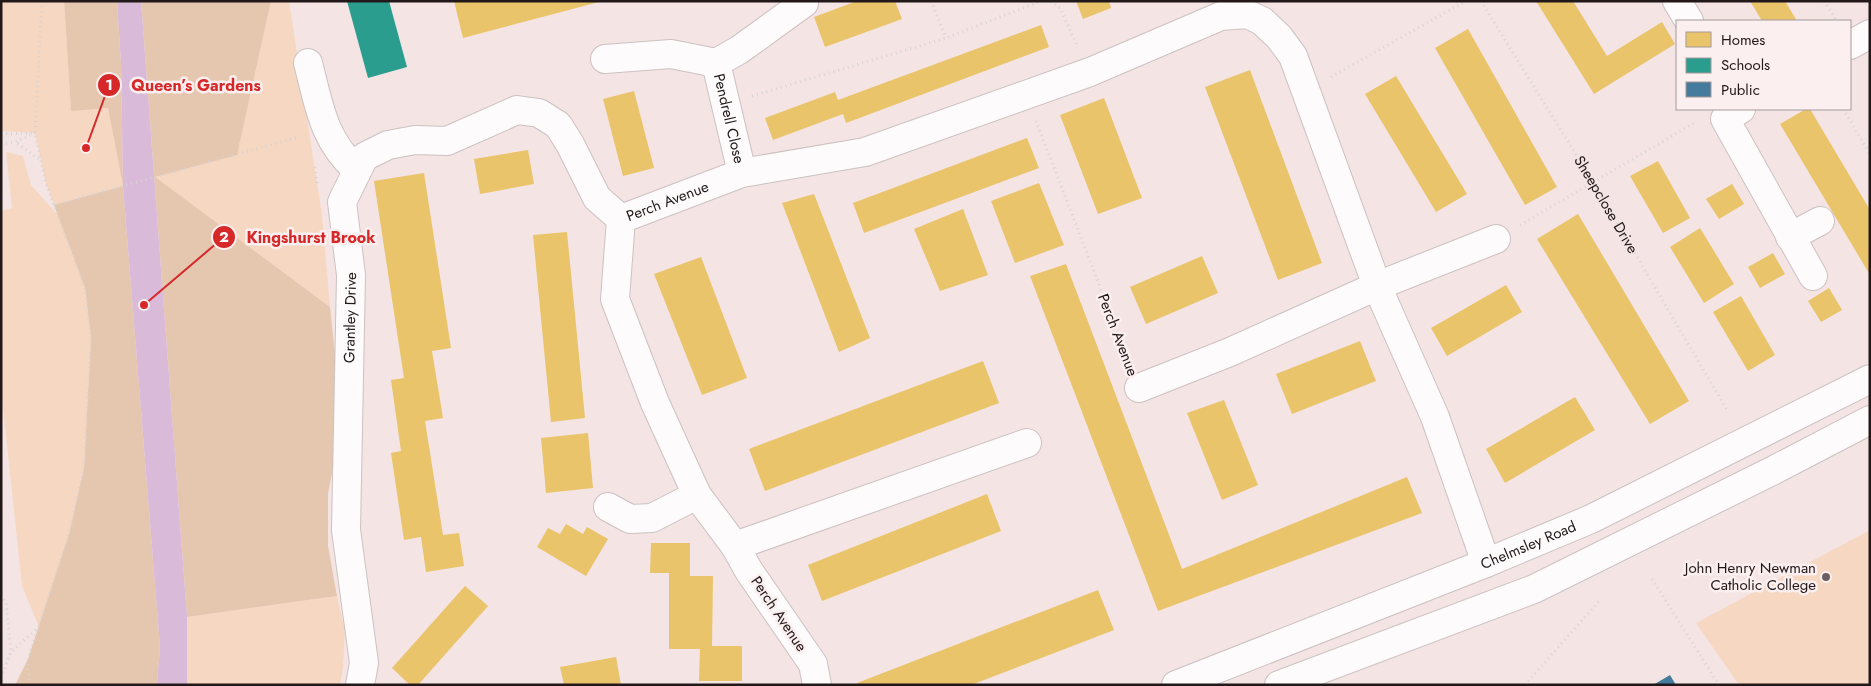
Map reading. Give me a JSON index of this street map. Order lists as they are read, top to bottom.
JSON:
{
  "streets": {
    "street": [
      "Pendrell Close",
      "Perch Avenue",
      "Grantley Drive",
      "Chelmsley Road"
    ],
    "path": ["Sheepclose Drive"]
  },
  "crossings": [
    ["Pendrell Close", "Perch Avenue"],
    ["Perch Avenue", "Grantley Drive"],
    ["Perch Avenue", "Chelmsley Road"]
  ],
  "places": ["Queen’s Gardens", "Kingshurst Brook", "John Henry Newman Catholic College"],
  "legend": ["Homes", "Schools", "Public"]
}
